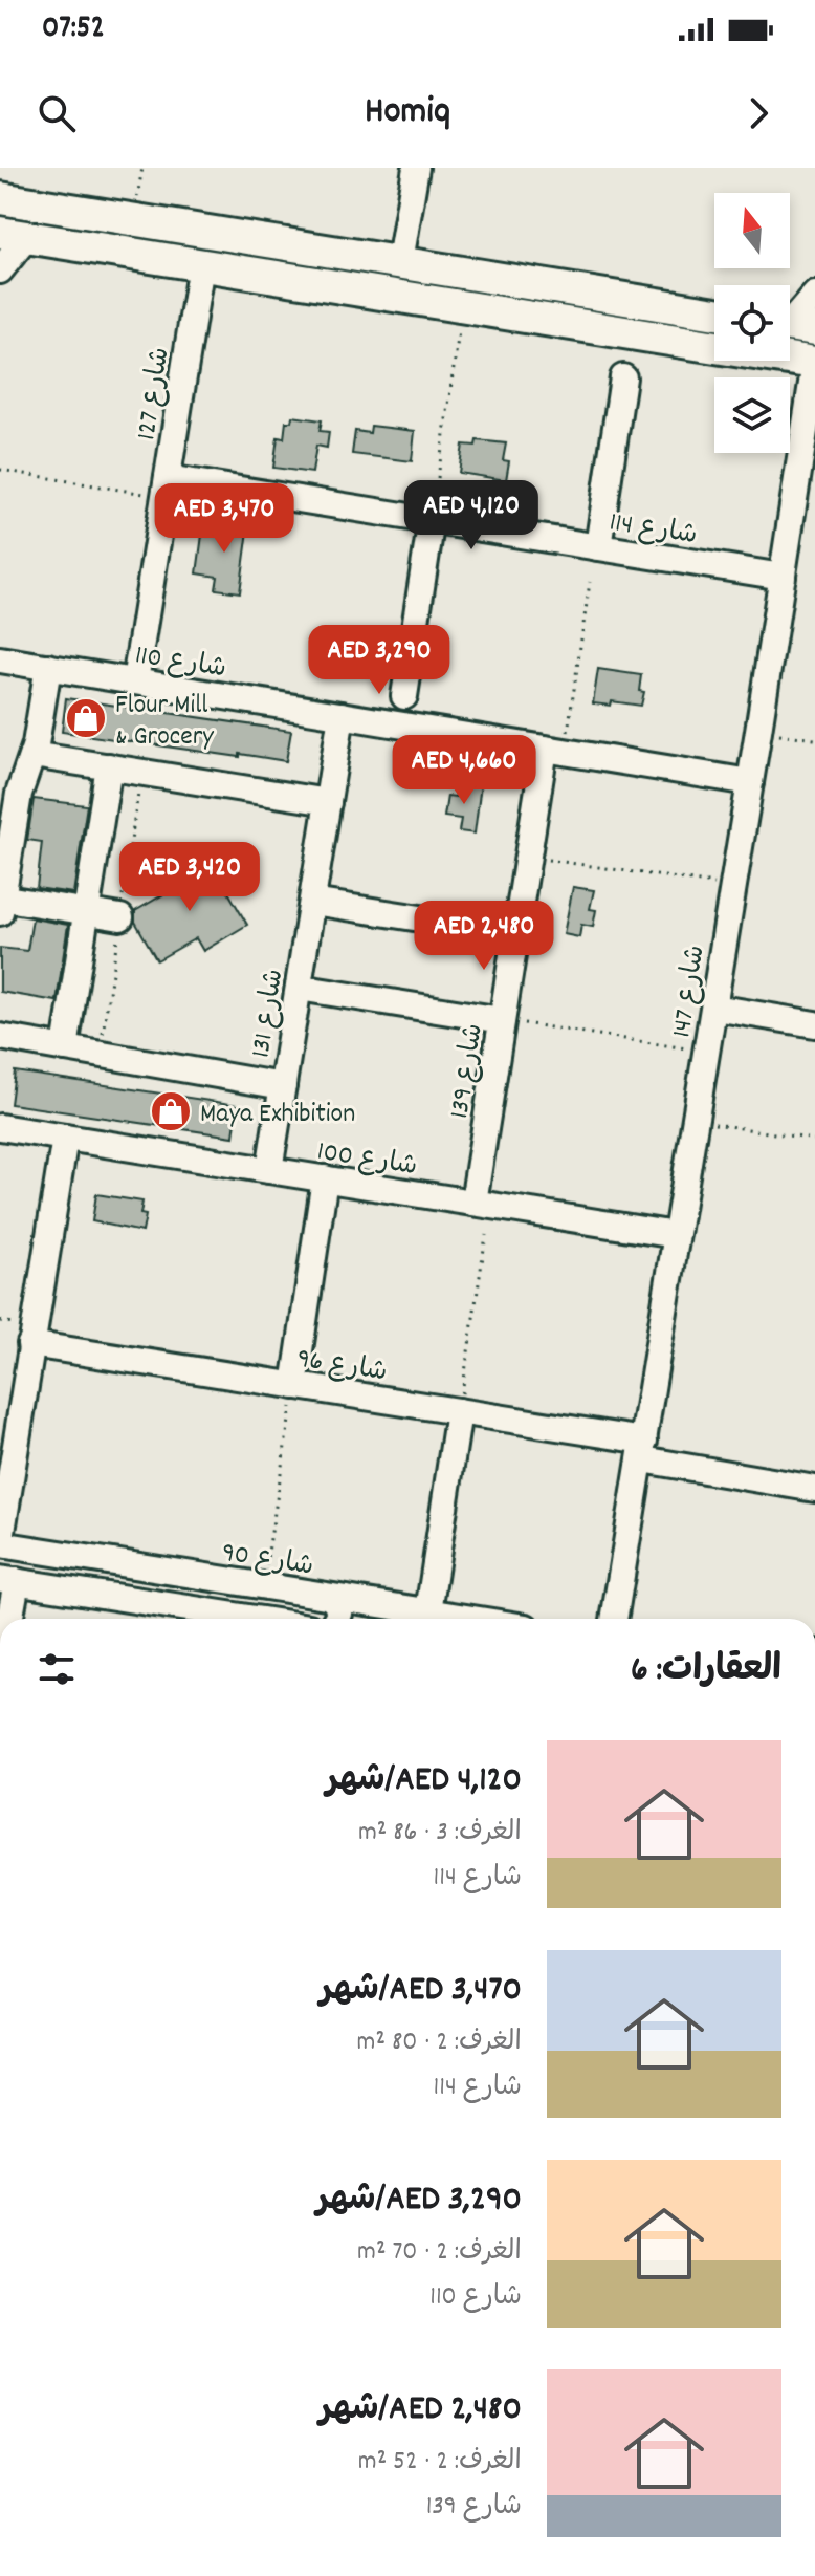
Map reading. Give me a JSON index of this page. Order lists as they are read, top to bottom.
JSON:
{
  "streets": {
    "street": [
      "شارع 127",
      "شارع 114",
      "شارع 110",
      "شارع 147",
      "شارع 131",
      "شارع 139",
      "شارع 100",
      "شارع 96",
      "شارع 90"
    ]
  },
  "crossings": [
    ["شارع 127", "شارع 114"],
    ["شارع 127", "شارع 110"],
    ["شارع 114", "شارع 147"],
    ["شارع 110", "شارع 147"],
    ["شارع 110", "شارع 131"],
    ["شارع 110", "شارع 139"],
    ["شارع 147", "شارع 100"],
    ["شارع 147", "شارع 96"],
    ["شارع 131", "شارع 100"],
    ["شارع 139", "شارع 100"]
  ],
  "places": {
    "shop": ["Flour Mill & Grocery", "Maya Exhibition"]
  },
  "north": "top",
  "page": {
    "status": "07:52",
    "header": "Homiq",
    "price": [
      "AED 4,120",
      "AED 3,470",
      "AED 3,290",
      "AED 4,660",
      "AED 3,420",
      "AED 2,480"
    ],
    "heading": "العقارات: 6",
    "list": [
      {
        "name": "AED 4,120/شهر",
        "note": "الغرف: 3 · 86 m² · شارع 114"
      },
      {
        "name": "AED 3,470/شهر",
        "note": "الغرف: 2 · 80 m² · شارع 114"
      },
      {
        "name": "AED 3,290/شهر",
        "note": "الغرف: 2 · 70 m² · شارع 110"
      },
      {
        "name": "AED 2,480/شهر",
        "note": "الغرف: 2 · 52 m² · شارع 139"
      }
    ]
  }
}
